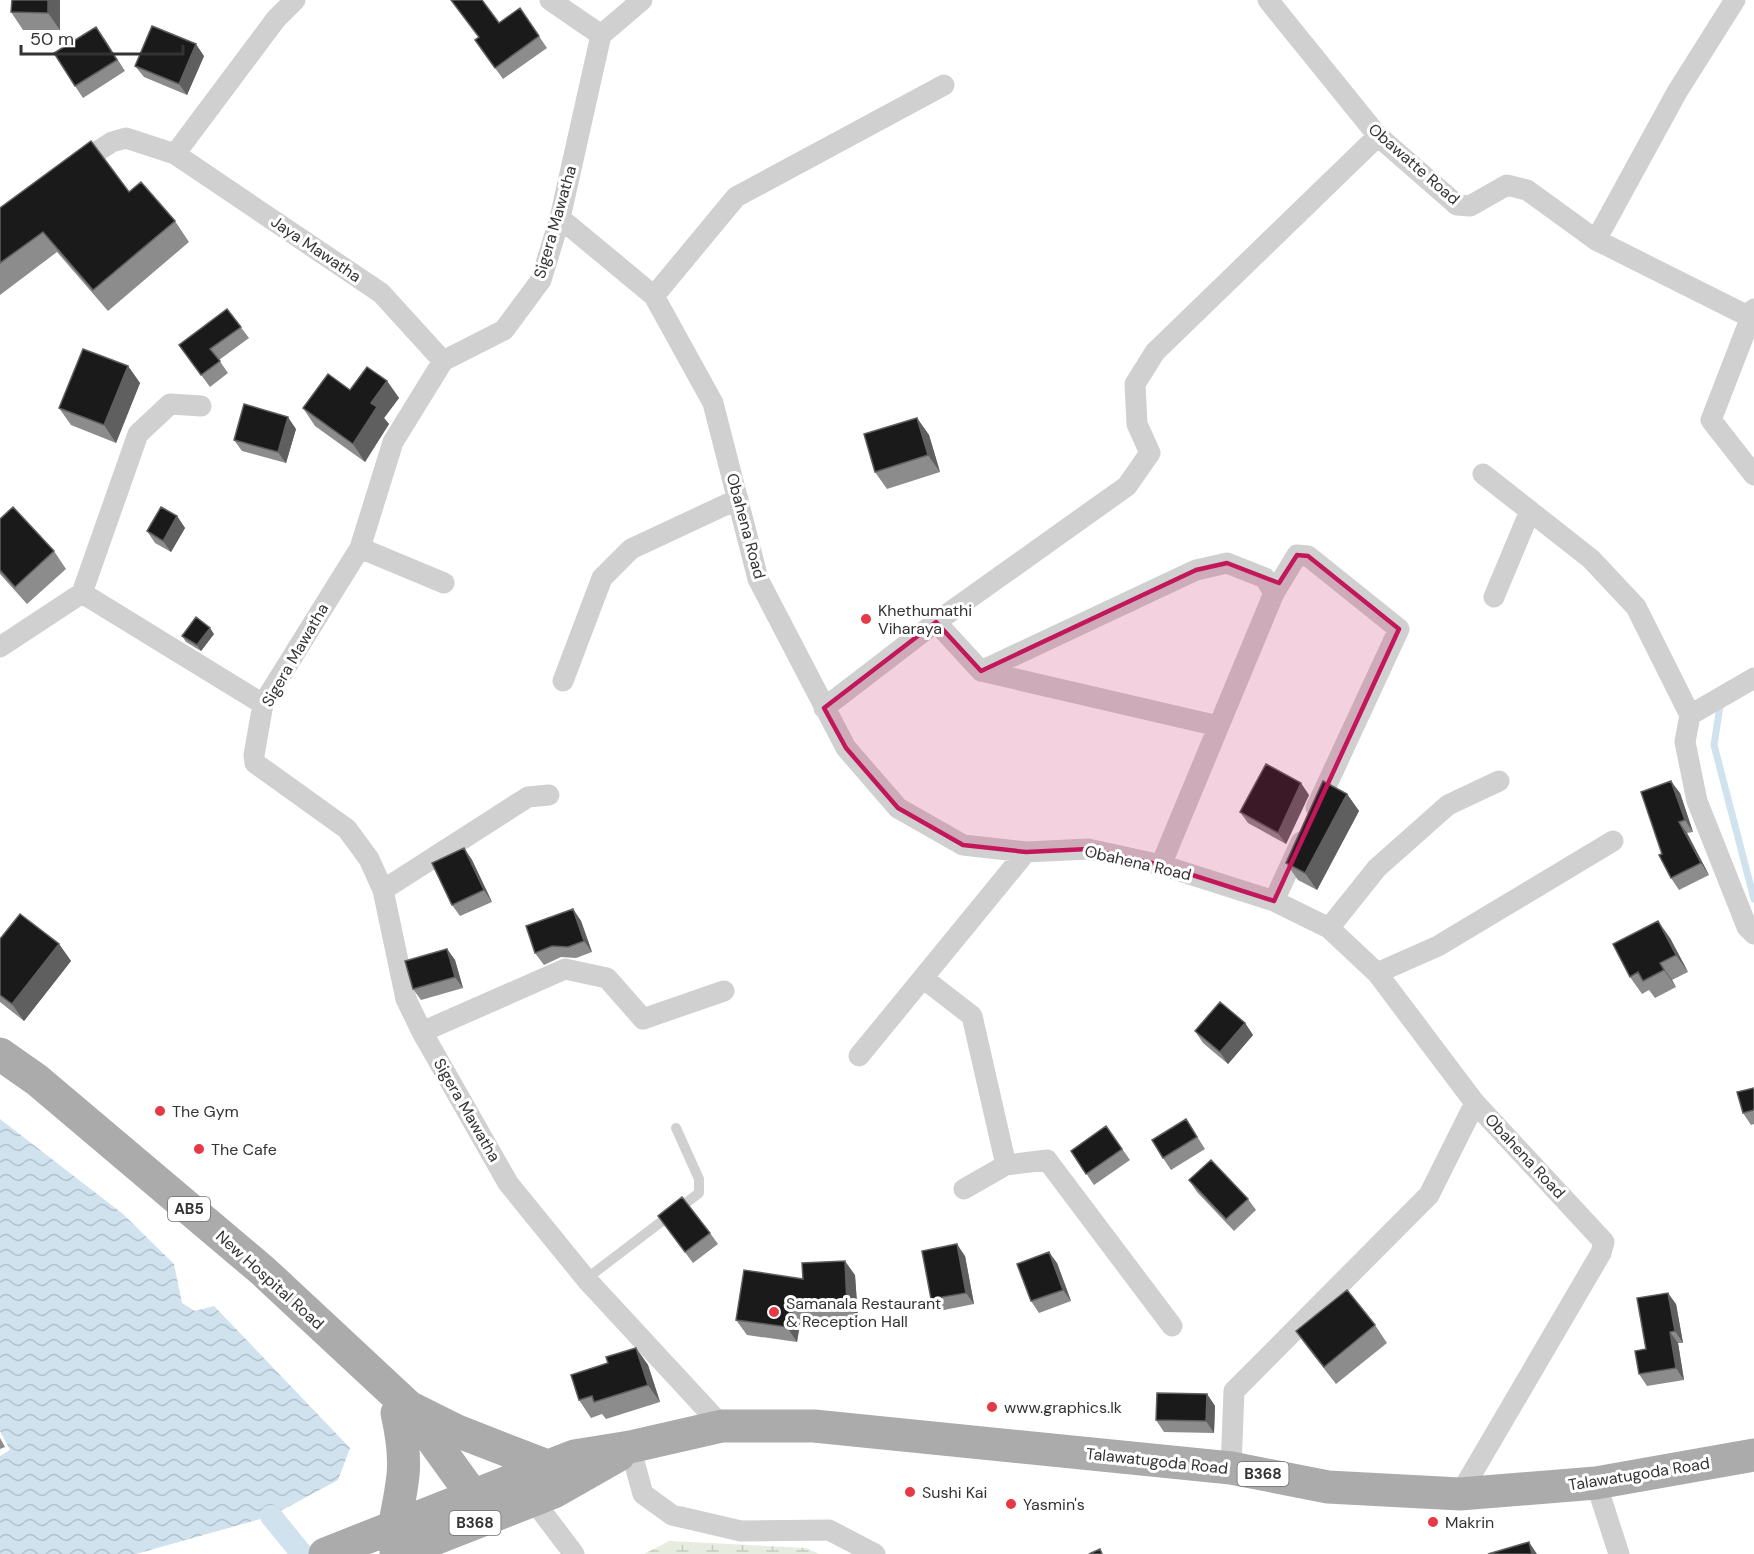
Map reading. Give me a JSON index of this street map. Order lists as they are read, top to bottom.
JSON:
{
  "streets": {
    "main road": [
      "AB5",
      "New Hospital Road",
      "Talawatugoda Road",
      "B368"
    ],
    "street": [
      "Obawatte Road",
      "Sigera Mawatha",
      "Jaya Mawatha",
      "Obahena Road"
    ]
  },
  "crossings": [
    ["Sigera Mawatha", "Jaya Mawatha"],
    ["Sigera Mawatha", "Obahena Road"],
    ["Sigera Mawatha", "Talawatugoda Road"],
    ["Obahena Road", "Talawatugoda Road"],
    ["AB5", "New Hospital Road"],
    ["AB5", "Talawatugoda Road"],
    ["New Hospital Road", "Talawatugoda Road"]
  ],
  "places": [
    "Khethumathi Viharaya",
    "The Gym",
    "The Cafe",
    "Samanala Restaurant & Reception Hall",
    "www.graphics.lk",
    "Sushi Kai",
    "Yasmin's",
    "Makrin"
  ],
  "scale_bar": "50 m"
}
